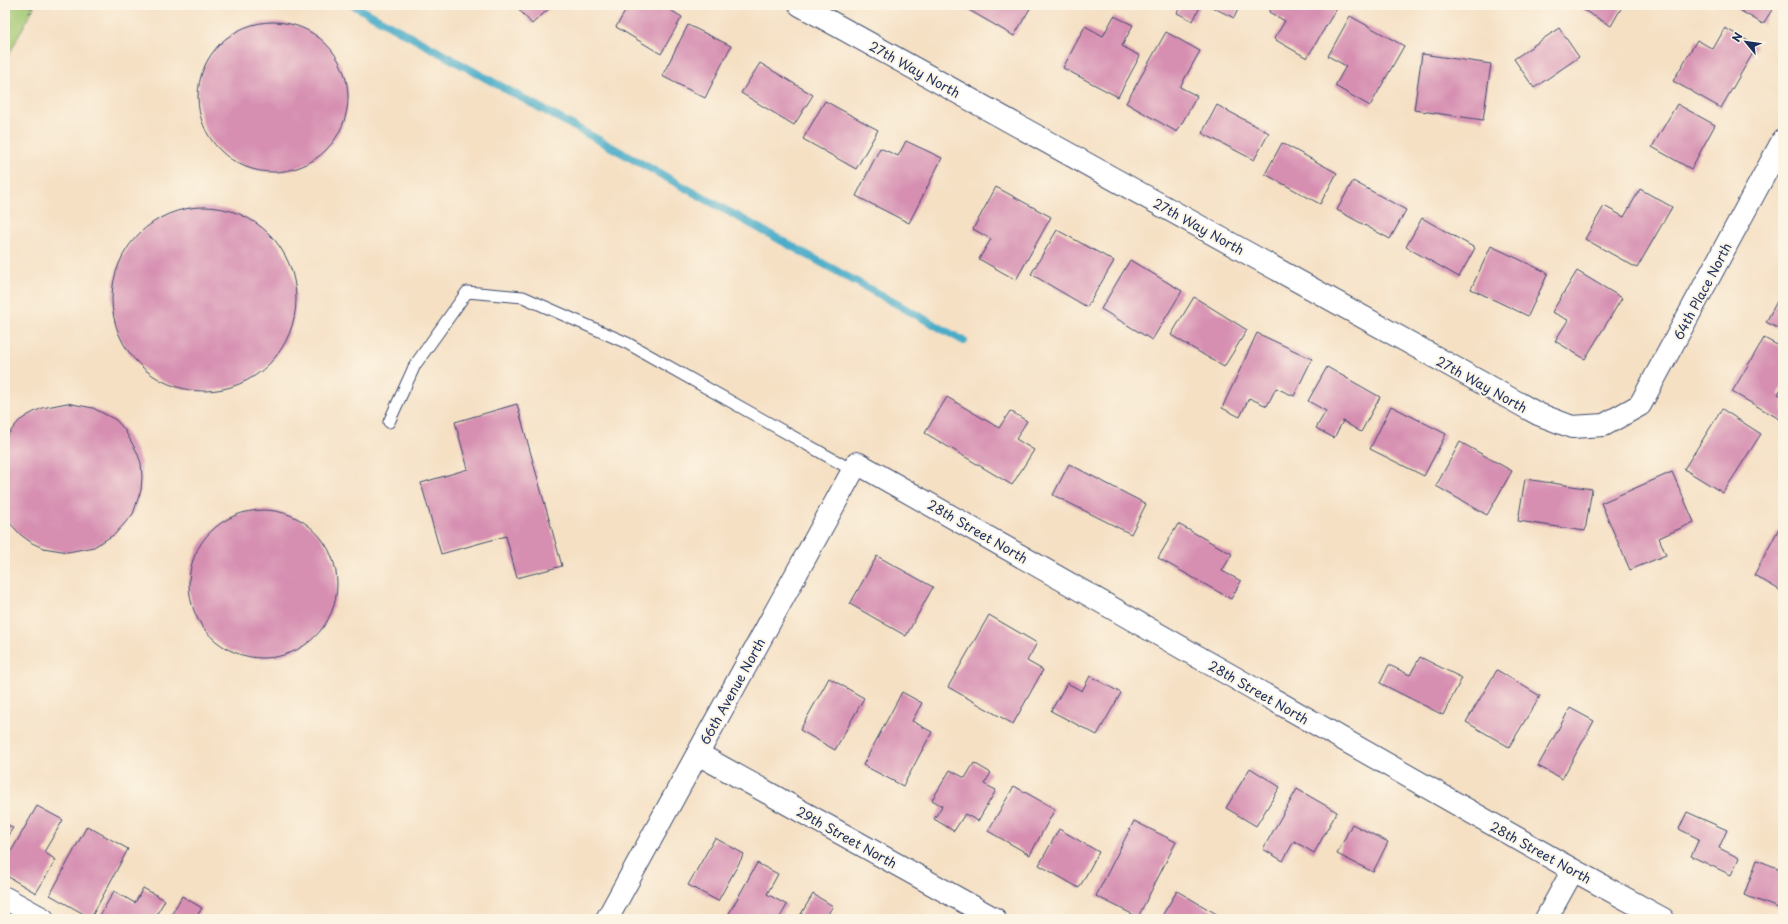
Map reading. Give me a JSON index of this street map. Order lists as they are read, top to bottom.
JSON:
{
  "streets": {
    "street": [
      "27th Way North",
      "64th Place North",
      "28th Street North",
      "66th Avenue North",
      "29th Street North"
    ]
  },
  "crossings": [
    ["27th Way North", "64th Place North"],
    ["28th Street North", "66th Avenue North"],
    ["66th Avenue North", "29th Street North"]
  ],
  "north": "top left"
}
